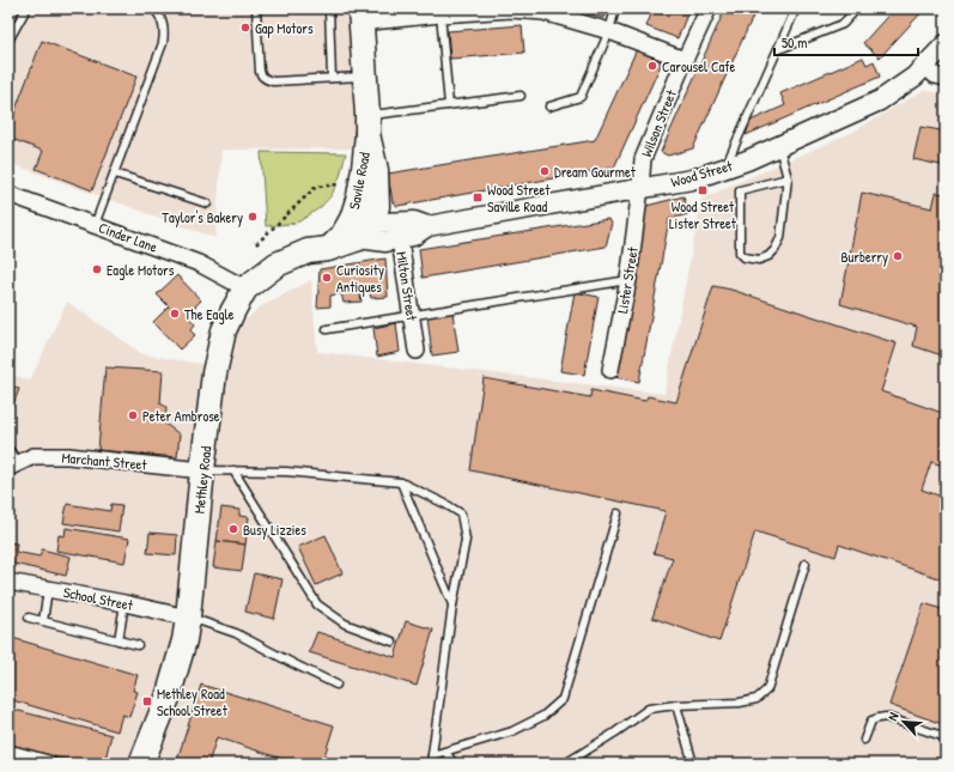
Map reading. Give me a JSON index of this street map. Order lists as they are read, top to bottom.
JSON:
{
  "streets": {
    "main road": ["Savile Road", "Methley Road"],
    "street": [
      "Wilson Street",
      "Wood Street",
      "Cinder Lane",
      "Lister Street",
      "Milton Street",
      "Marchant Street",
      "School Street"
    ]
  },
  "crossings": [
    ["Wilson Street", "Wood Street"],
    ["Wilson Street", "Lister Street"],
    ["Wood Street", "Savile Road"],
    ["Wood Street", "Lister Street"],
    ["Wood Street", "Milton Street"],
    ["Savile Road", "Methley Road"],
    ["Cinder Lane", "Methley Road"],
    ["Marchant Street", "Methley Road"],
    ["Methley Road", "School Street"]
  ],
  "places": {
    "other": [
      "Gap Motors",
      "Carousel Cafe",
      "Dream Gourmet",
      "Taylor's Bakery",
      "Burberry",
      "Eagle Motors",
      "Curiosity Antiques",
      "The Eagle",
      "Peter Ambrose",
      "Busy Lizzies"
    ],
    "transit": ["Wood Street Lister Street", "Wood Street Saville Road", "Methley Road School Street"]
  },
  "scale_bar": "50 m",
  "north": "top left"
}
